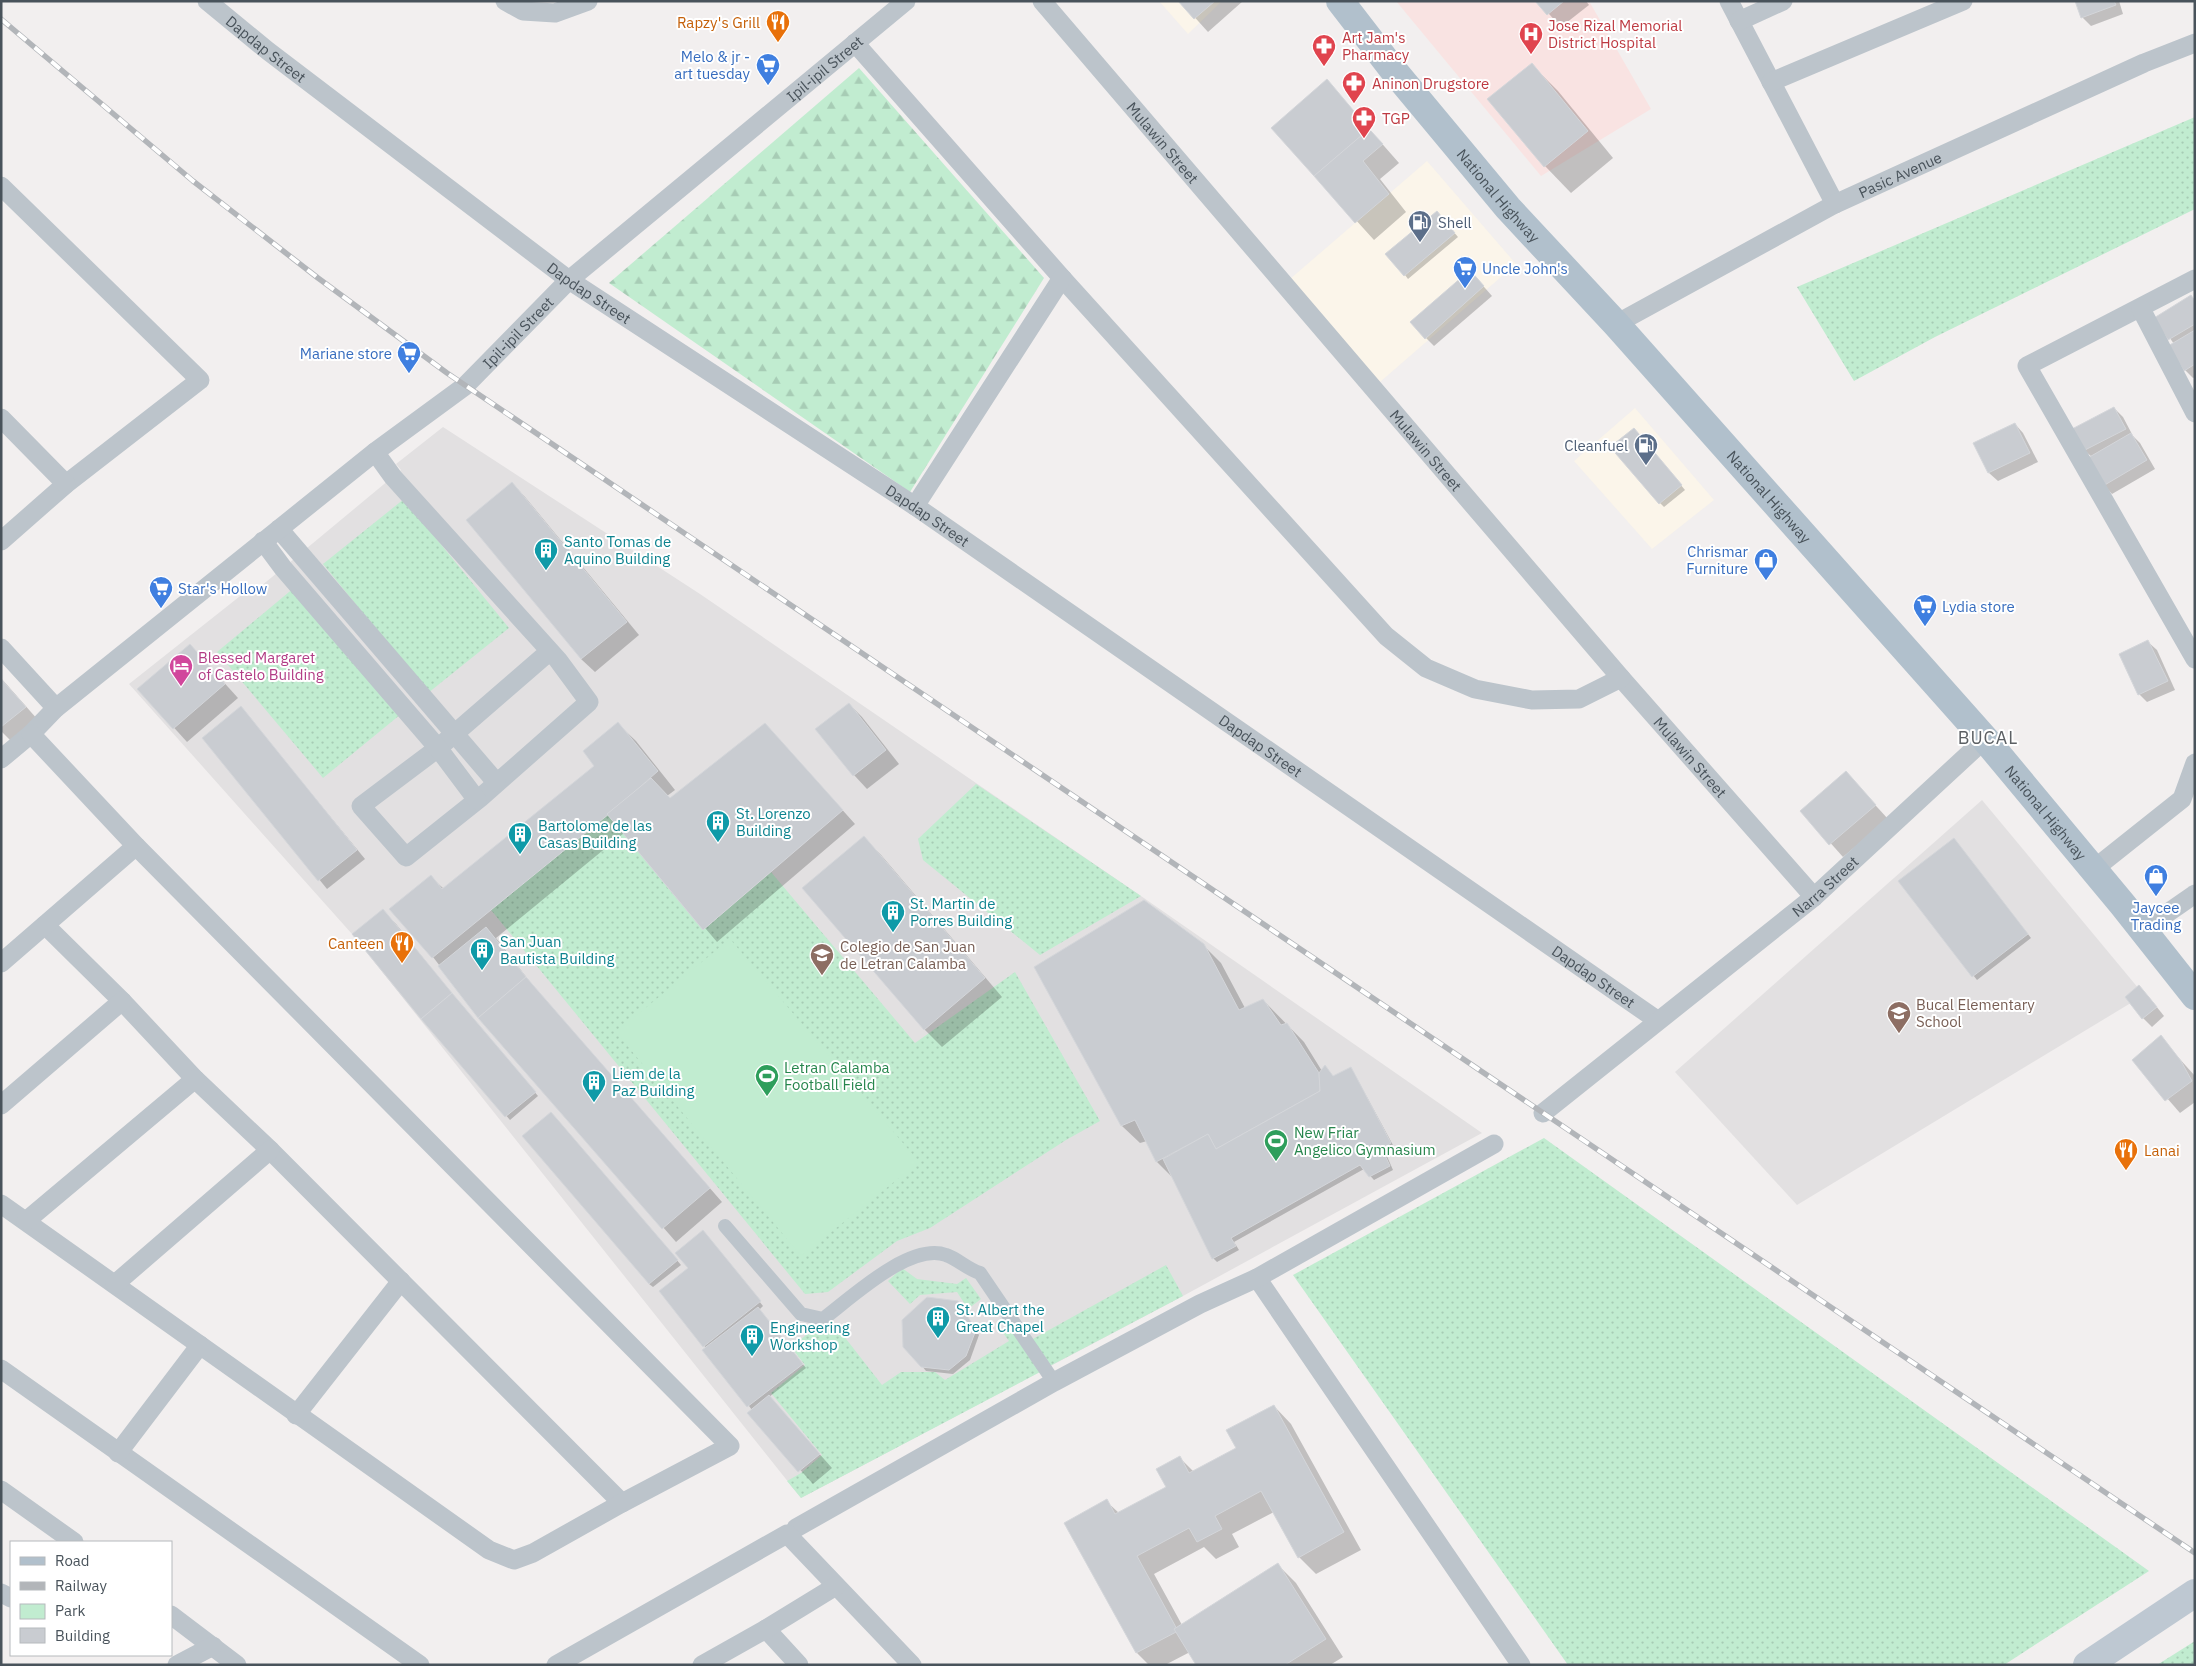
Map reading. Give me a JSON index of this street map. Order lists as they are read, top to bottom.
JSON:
{
  "streets": {
    "main road": ["National Highway"],
    "street": [
      "Dapdap Street",
      "Ipil-ipil Street",
      "Mulawin Street",
      "Pasic Avenue",
      "Narra Street"
    ]
  },
  "crossings": [
    ["Dapdap Street", "Ipil-ipil Street"],
    ["Dapdap Street", "Narra Street"],
    ["Mulawin Street", "Narra Street"],
    ["Pasic Avenue", "National Highway"],
    ["National Highway", "Narra Street"]
  ],
  "districts": ["BUCAL"],
  "places": {
    "restaurant": ["Rapzy's Grill", "Canteen", "Lanai"],
    "hospital": ["Jose Rizal Memorial District Hospital"],
    "pharmacy": ["Art Jam's Pharmacy", "Aninon Drugstore", "TGP"],
    "supermarket": [
      "Melo & jr - art tuesday",
      "Uncle John's",
      "Mariane store",
      "Star's Hollow",
      "Lydia store"
    ],
    "fuel station": ["Shell", "Cleanfuel"],
    "building": [
      "Santo Tomas de Aquino Building",
      "St. Lorenzo Building",
      "Bartolome de las Casas Building",
      "St. Martin de Porres Building",
      "San Juan Bautista Building",
      "Liem de la Paz Building",
      "St. Albert the Great Chapel",
      "Engineering Workshop"
    ],
    "shop": ["Chrismar Furniture", "Jaycee Trading"],
    "hotel": ["Blessed Margaret of Castelo Building"],
    "school or university": ["Colegio de San Juan de Letran Calamba", "Bucal Elementary School"],
    "sports": ["Letran Calamba Football Field", "New Friar Angelico Gymnasium"]
  },
  "legend": [
    "Road",
    "Railway",
    "Park",
    "Building"
  ]
}
